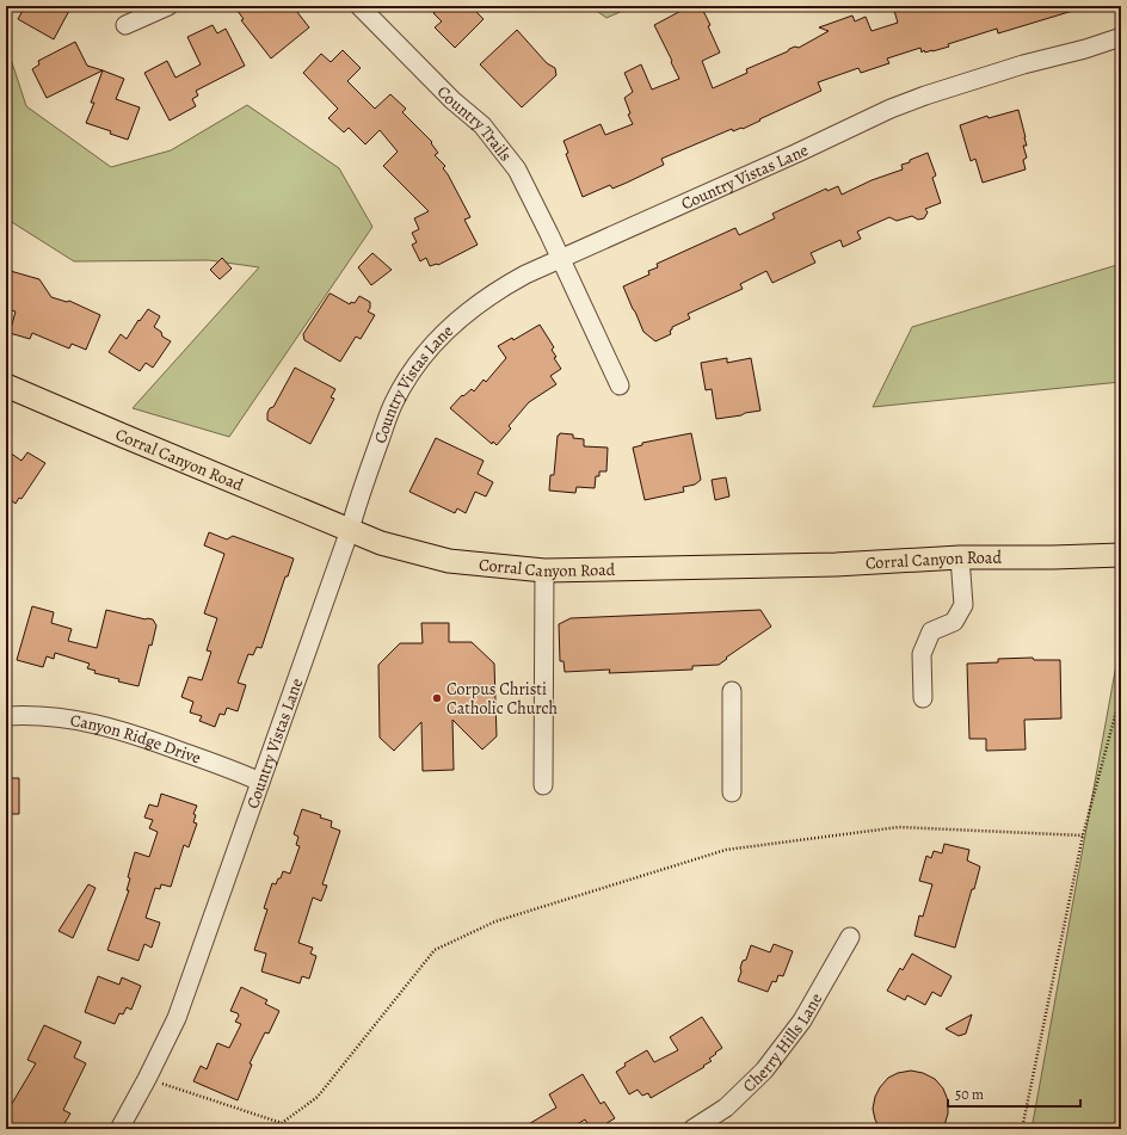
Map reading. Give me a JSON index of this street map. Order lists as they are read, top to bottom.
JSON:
{
  "streets": {
    "main road": ["Corral Canyon Road"],
    "street": [
      "Country Trails",
      "Country Vistas Lane",
      "Canyon Ridge Drive",
      "Cherry Hills Lane"
    ]
  },
  "crossings": [
    ["Country Trails", "Country Vistas Lane"],
    ["Country Vistas Lane", "Corral Canyon Road"],
    ["Country Vistas Lane", "Canyon Ridge Drive"]
  ],
  "places": ["Corpus Christi Catholic Church"],
  "scale_bar": "50 m"
}
